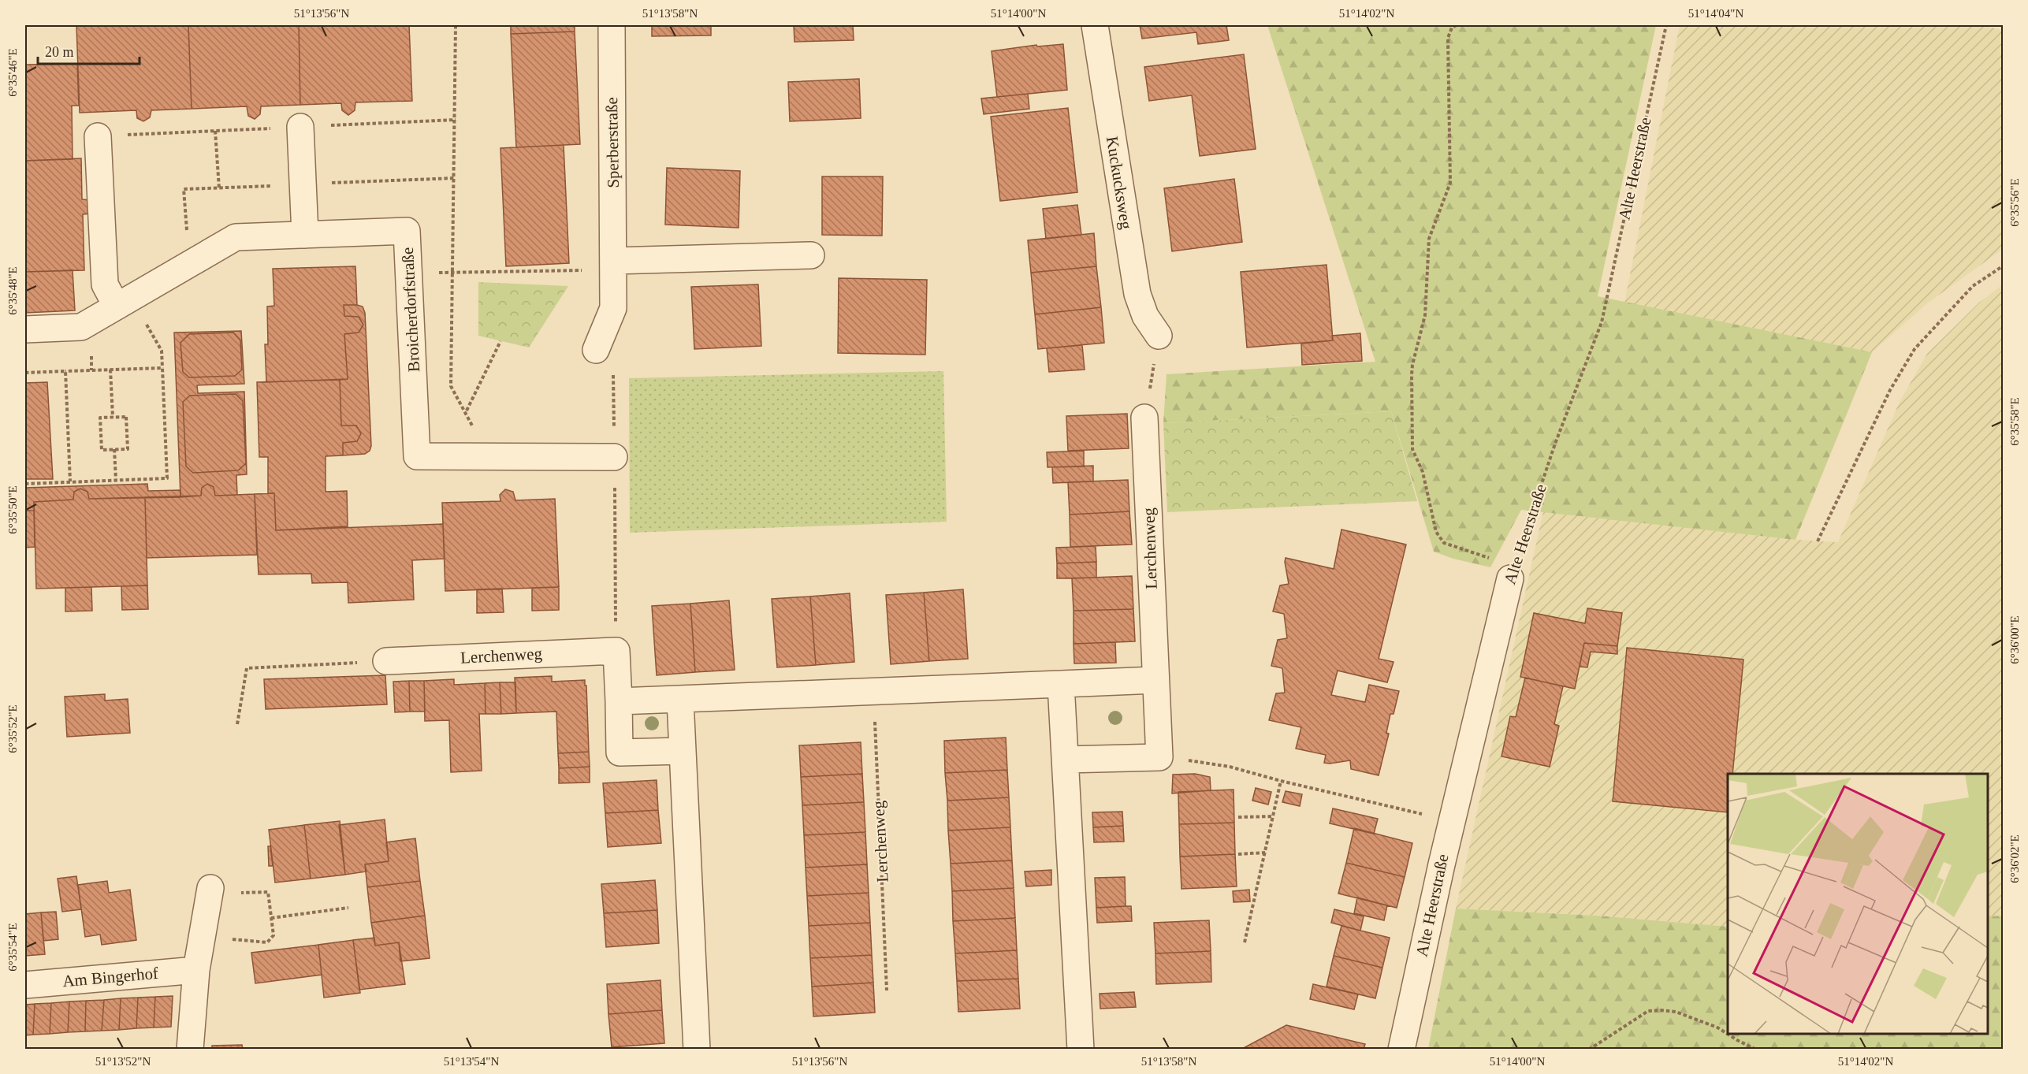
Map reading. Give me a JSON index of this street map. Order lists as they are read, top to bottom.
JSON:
{
  "streets": {
    "street": [
      "Sperberstraße",
      "Alte Heerstraße",
      "Kuckucksweg",
      "Broicherdorfstraße",
      "Lerchenweg",
      "Am Bingerhof"
    ]
  },
  "scale_bar": "20 m",
  "coordinates": [
    "51°13'56\"N",
    "51°13'58\"N",
    "51°14'00\"N",
    "51°14'02\"N",
    "51°14'04\"N",
    "6°35'46\"E",
    "6°35'56\"E",
    "6°35'48\"E",
    "6°35'58\"E",
    "6°35'50\"E",
    "6°36'00\"E",
    "6°35'52\"E",
    "6°36'02\"E",
    "6°35'54\"E",
    "51°13'52\"N",
    "51°13'54\"N"
  ]
}
